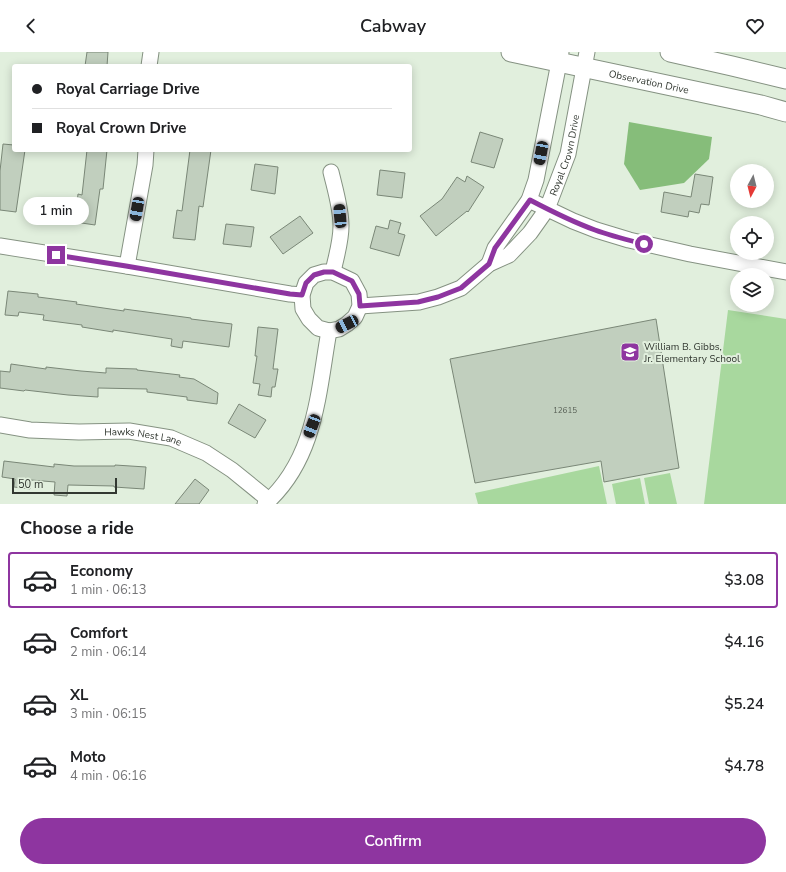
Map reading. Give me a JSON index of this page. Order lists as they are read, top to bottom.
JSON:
{
  "streets": {
    "street": ["Observation Drive", "Royal Crown Drive", "Hawks Nest Lane"]
  },
  "crossings": [
    ["Observation Drive", "Royal Crown Drive"]
  ],
  "places": {
    "school or university": ["William B. Gibbs, Jr. Elementary School"]
  },
  "house_numbers": ["12615"],
  "scale_bar": "50 m",
  "north": "bottom",
  "page": {
    "header": "Cabway",
    "banner": ["Royal Carriage Drive", "Royal Crown Drive"],
    "bubble": "1 min",
    "scale": "50 m",
    "heading": "Choose a ride",
    "list": [
      {
        "name": "Economy",
        "note": "1 min · 06:13",
        "value": "$3.08"
      },
      {
        "name": "Comfort",
        "note": "2 min · 06:14",
        "value": "$4.16"
      },
      {
        "name": "XL",
        "note": "3 min · 06:15",
        "value": "$5.24"
      },
      {
        "name": "Moto",
        "note": "4 min · 06:16",
        "value": "$4.78"
      }
    ],
    "buttons": "Confirm"
  }
}
